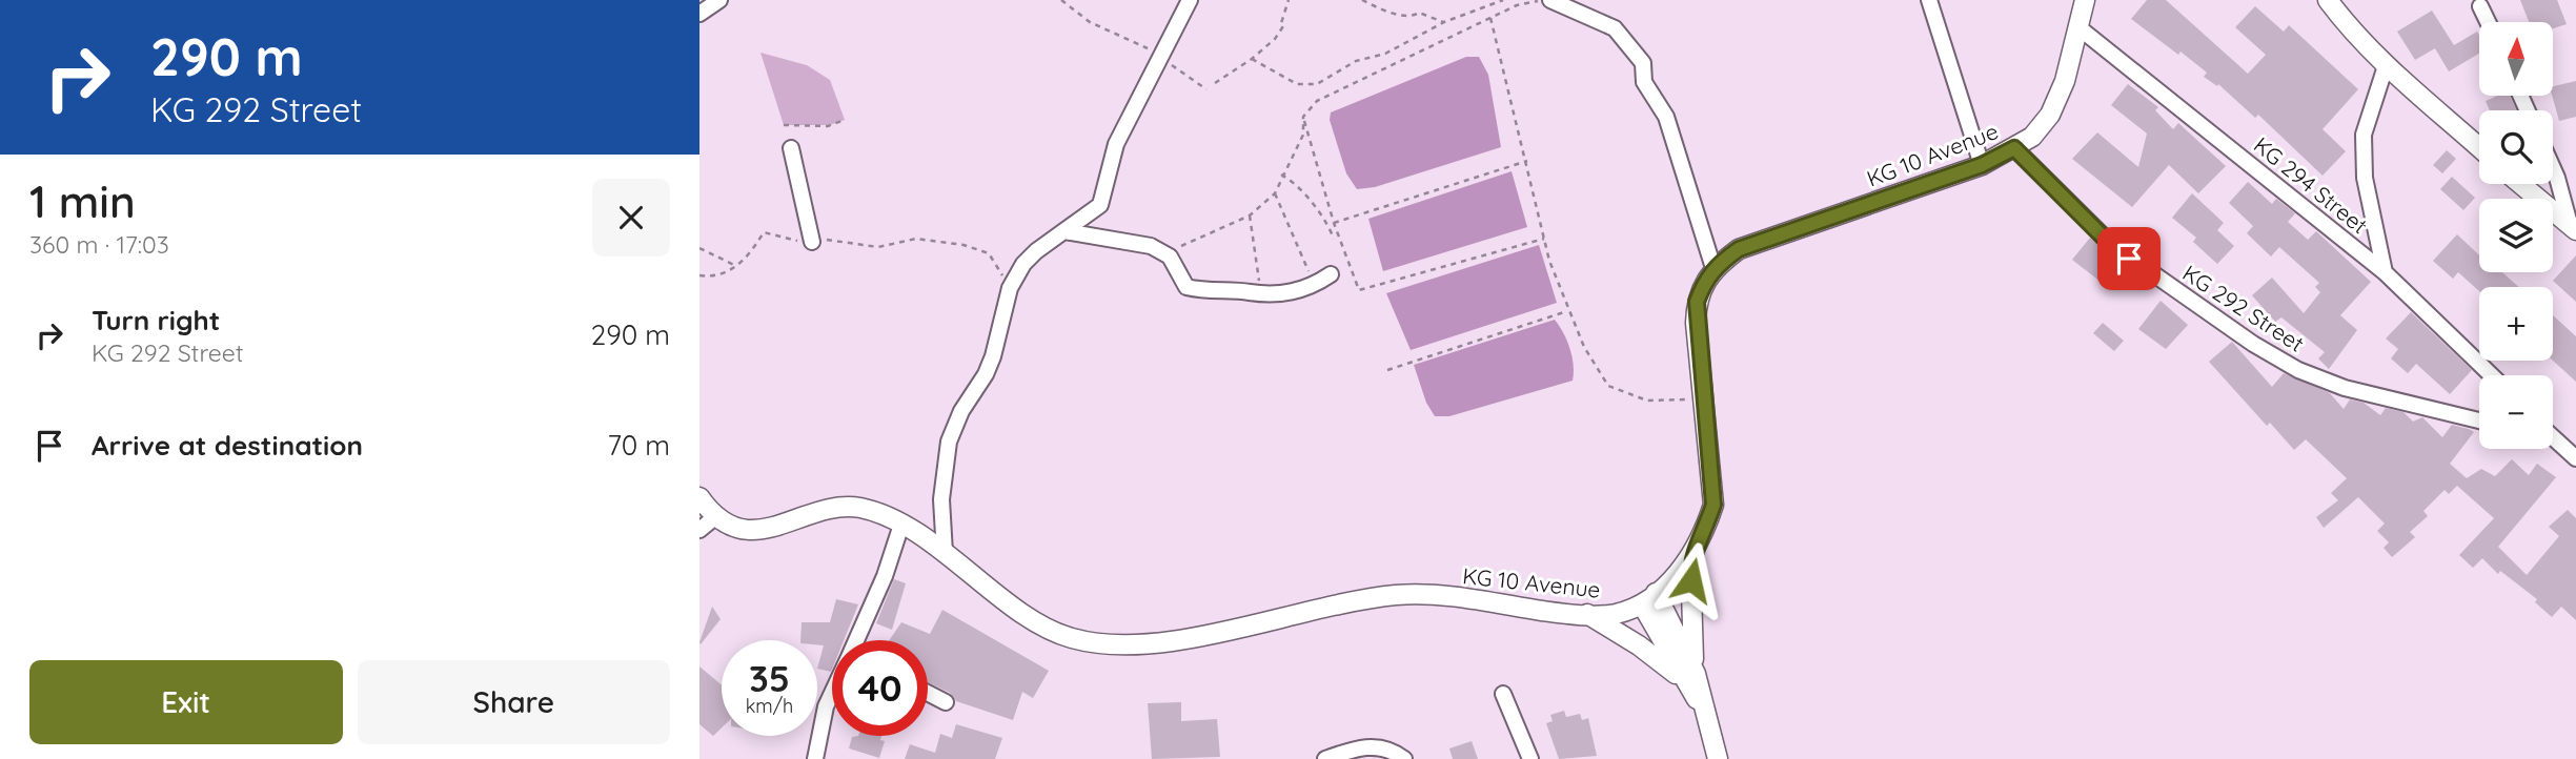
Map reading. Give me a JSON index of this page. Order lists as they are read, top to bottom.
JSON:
{
  "streets": {
    "street": ["KG 10 Avenue", "KG 294 Street", "KG 292 Street"]
  },
  "crossings": [
    ["KG 10 Avenue", "KG 294 Street"],
    ["KG 10 Avenue", "KG 292 Street"]
  ],
  "north": "top",
  "page": {
    "turn": ["290 m", "KG 292 Street"],
    "map_buttons": ["+", "−"],
    "heading": ["1 min", "360 m · 17:03"],
    "list": [
      {
        "name": "Turn right",
        "note": "KG 292 Street",
        "value": "290 m"
      },
      {
        "name": "Arrive at destination",
        "value": "70 m"
      }
    ],
    "speed": "35 km/h",
    "limit": "40",
    "buttons": ["Exit", "Share"]
  }
}
